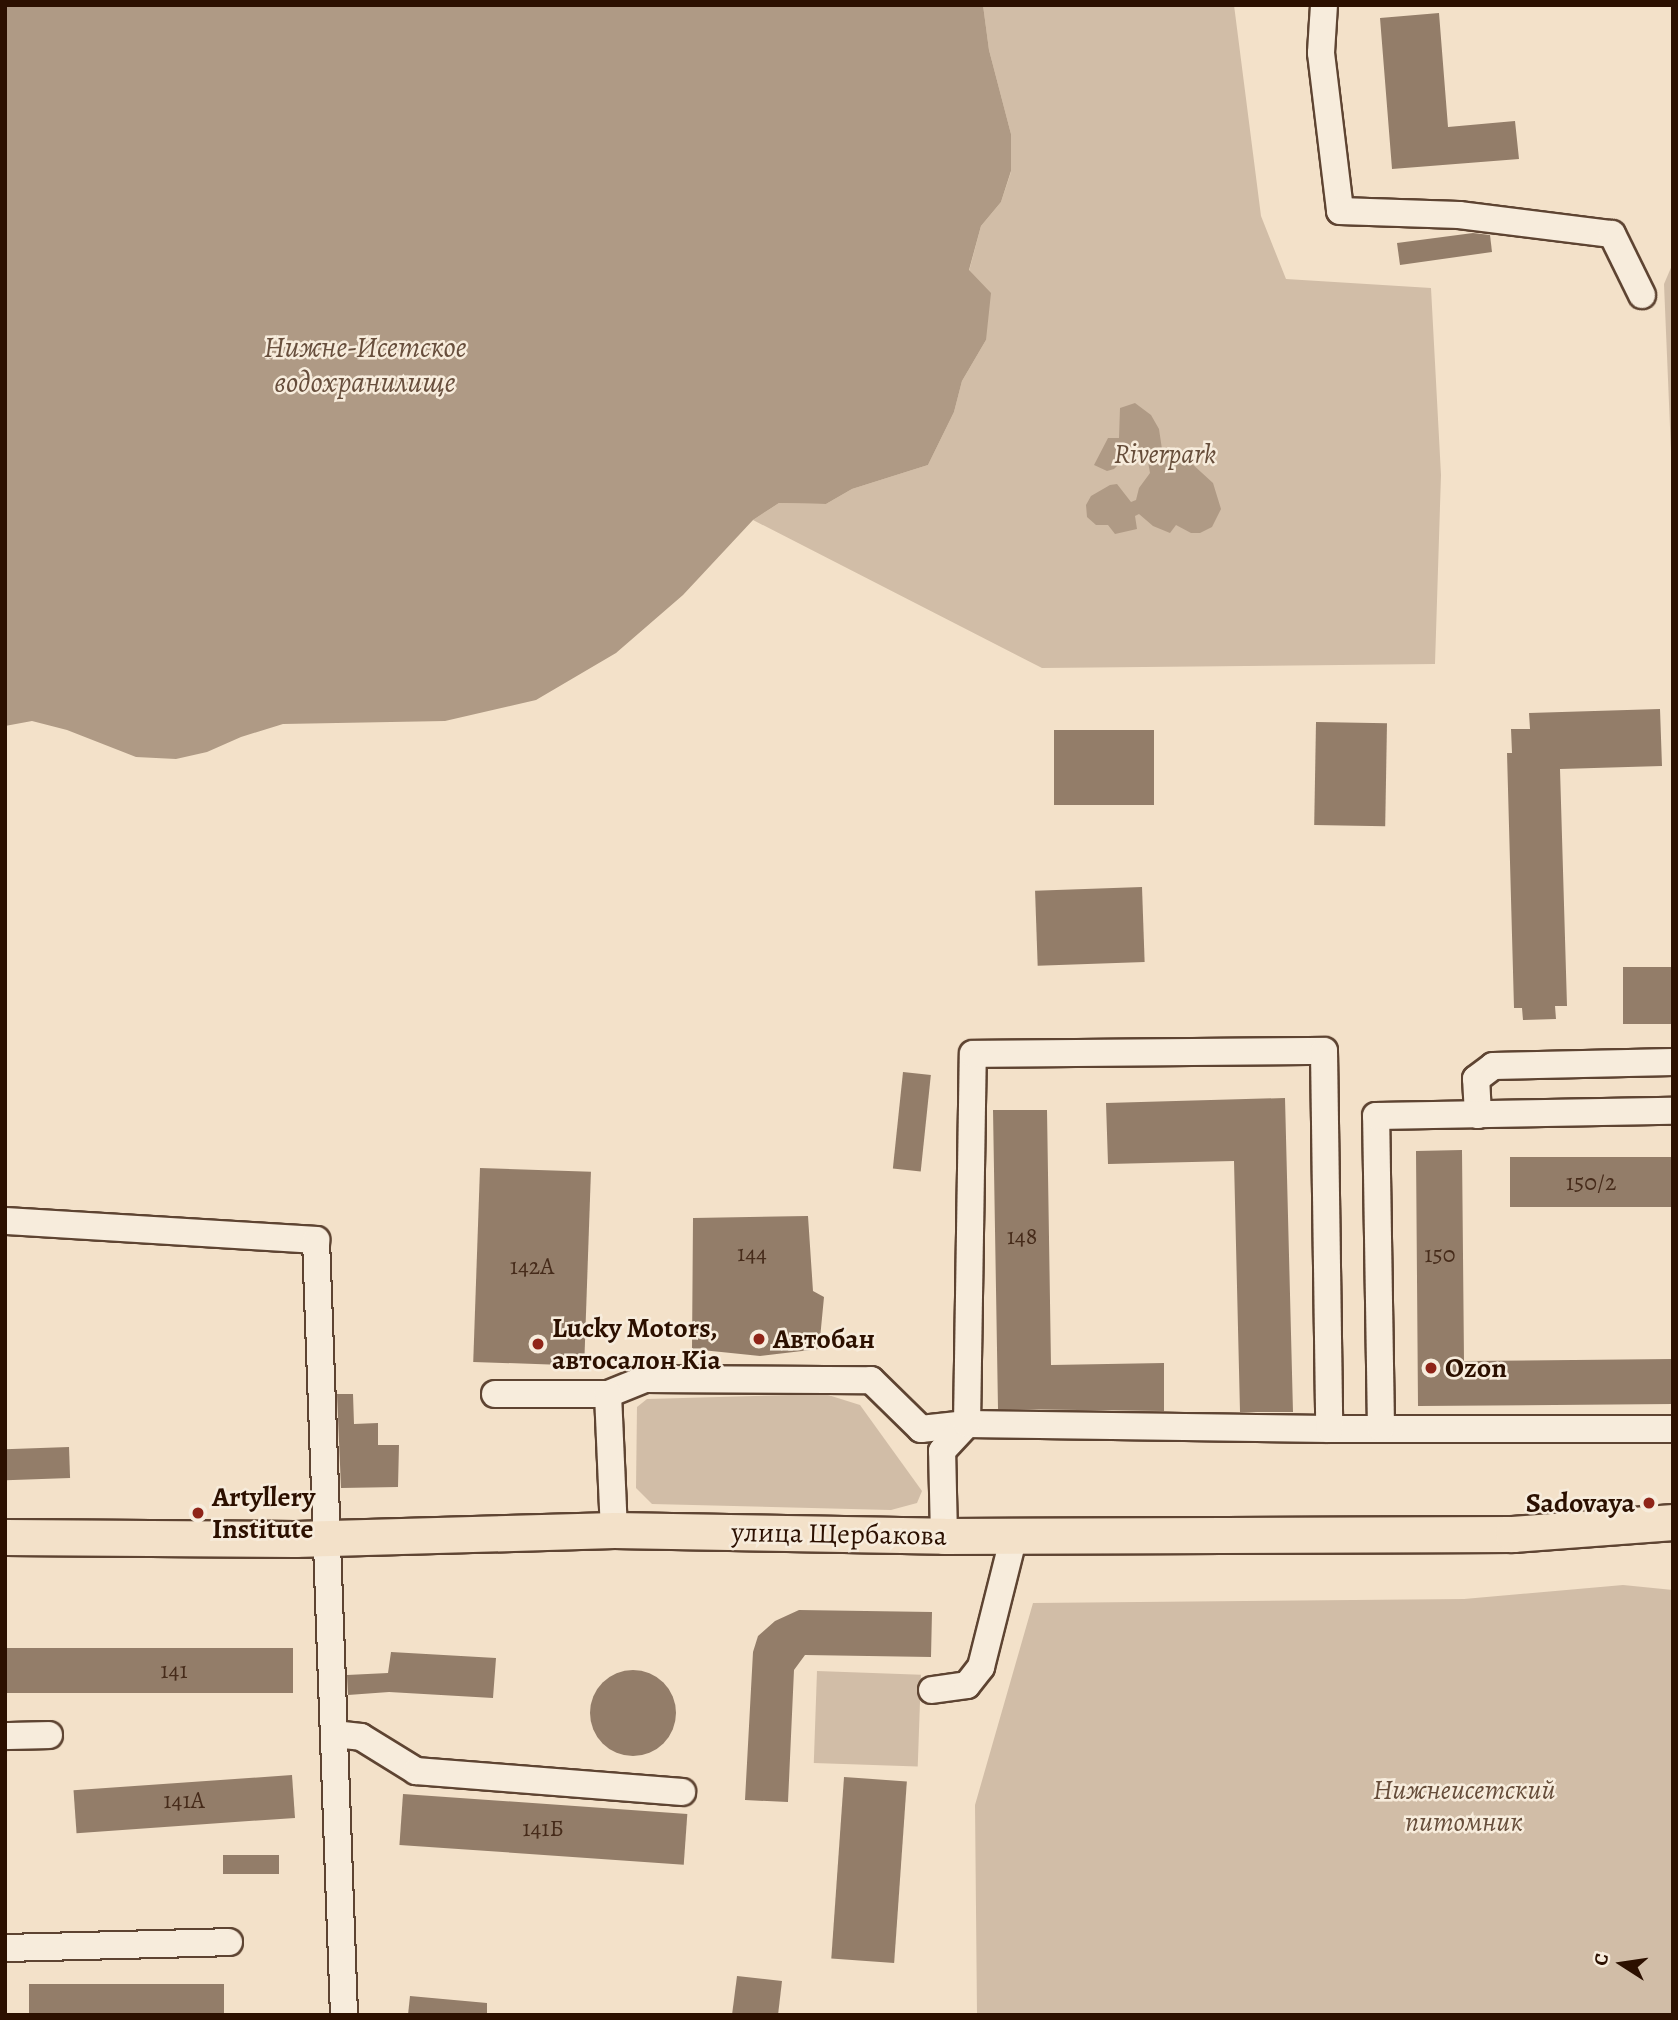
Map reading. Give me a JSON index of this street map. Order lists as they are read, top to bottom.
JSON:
{
  "streets": {
    "main road": ["улица Щербакова"]
  },
  "water": ["Нижне-Исетское водохранилище"],
  "parks": ["Riverpark", "Нижнеисетский питомник"],
  "places": [
    "Автобан",
    "Lucky Motors, автосалон Kia",
    "Ozon",
    "Sadovaya",
    "Artyllery Institute"
  ],
  "house_numbers": [
    "150/2",
    "148",
    "144",
    "150",
    "142А",
    "141",
    "141А",
    "141Б"
  ],
  "north": "left"
}
